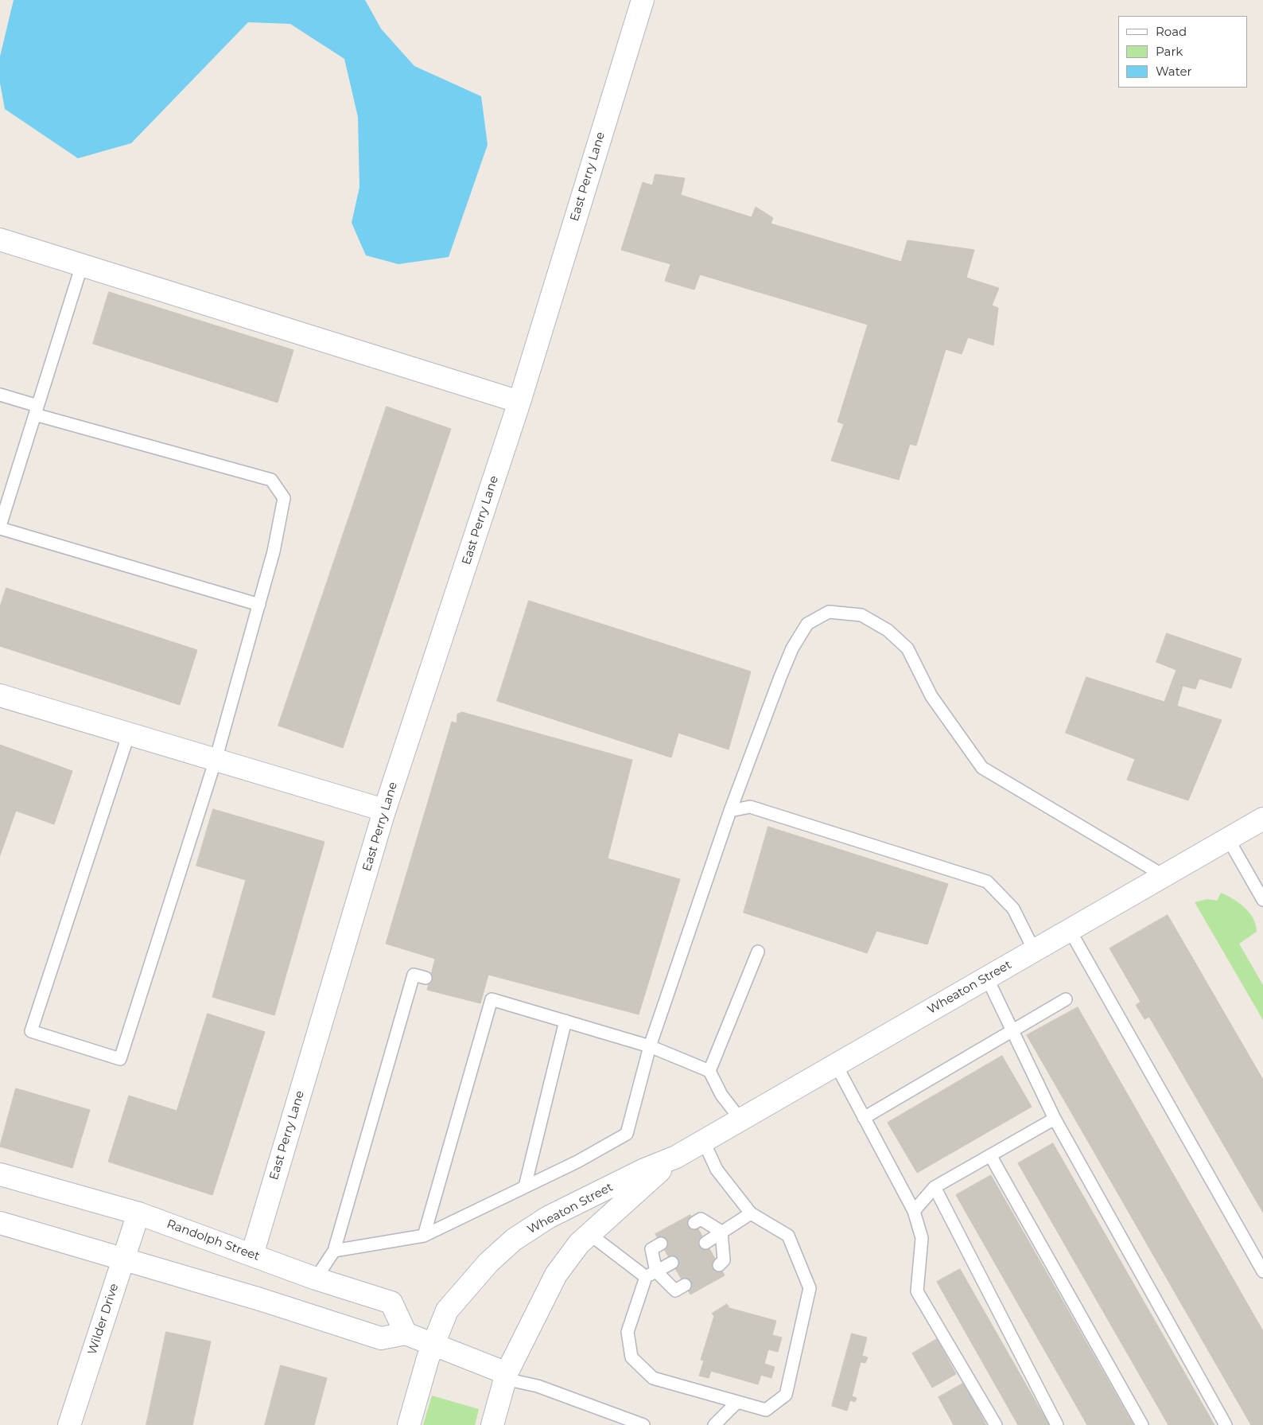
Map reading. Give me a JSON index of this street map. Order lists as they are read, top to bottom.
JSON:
{
  "streets": {
    "street": [
      "East Perry Lane",
      "Wheaton Street",
      "Randolph Street",
      "Wilder Drive"
    ]
  },
  "crossings": [
    ["East Perry Lane", "Randolph Street"],
    ["Randolph Street", "Wilder Drive"]
  ],
  "legend": ["Road", "Park", "Water"]
}
